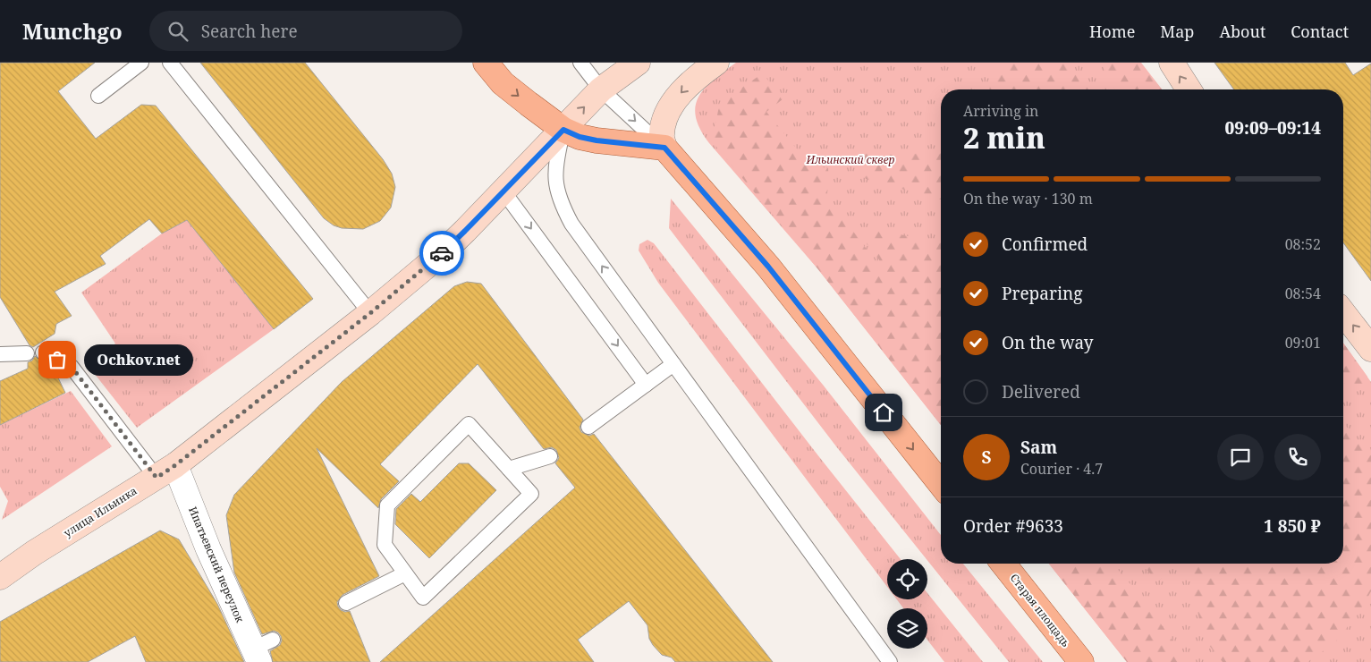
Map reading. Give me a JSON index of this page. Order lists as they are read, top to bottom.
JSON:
{
  "streets": {
    "main road": ["Старая площадь"],
    "street": ["улица Ильинка", "Ипатьевский переулок"]
  },
  "crossings": [
    ["улица Ильинка", "Ипатьевский переулок"]
  ],
  "parks": ["Ильинский сквер"],
  "places": ["Ochkov.net"],
  "page": {
    "header": "Munchgo",
    "search": "Search here",
    "nav": [
      "Home",
      "Map",
      "About",
      "Contact"
    ],
    "heading": ["2 min", "Arriving in", "09:09–09:14"],
    "panel": [
      "Sam",
      "Courier · 4.7",
      "Order #9633",
      "1 850 ₽"
    ],
    "bar": "On the way · 130 m",
    "list": [
      ["Confirmed", "08:52"],
      ["Preparing", "08:54"],
      ["On the way", "09:01"],
      "Delivered"
    ],
    "bubble": "Ochkov.net",
    "round": "S"
  }
}
